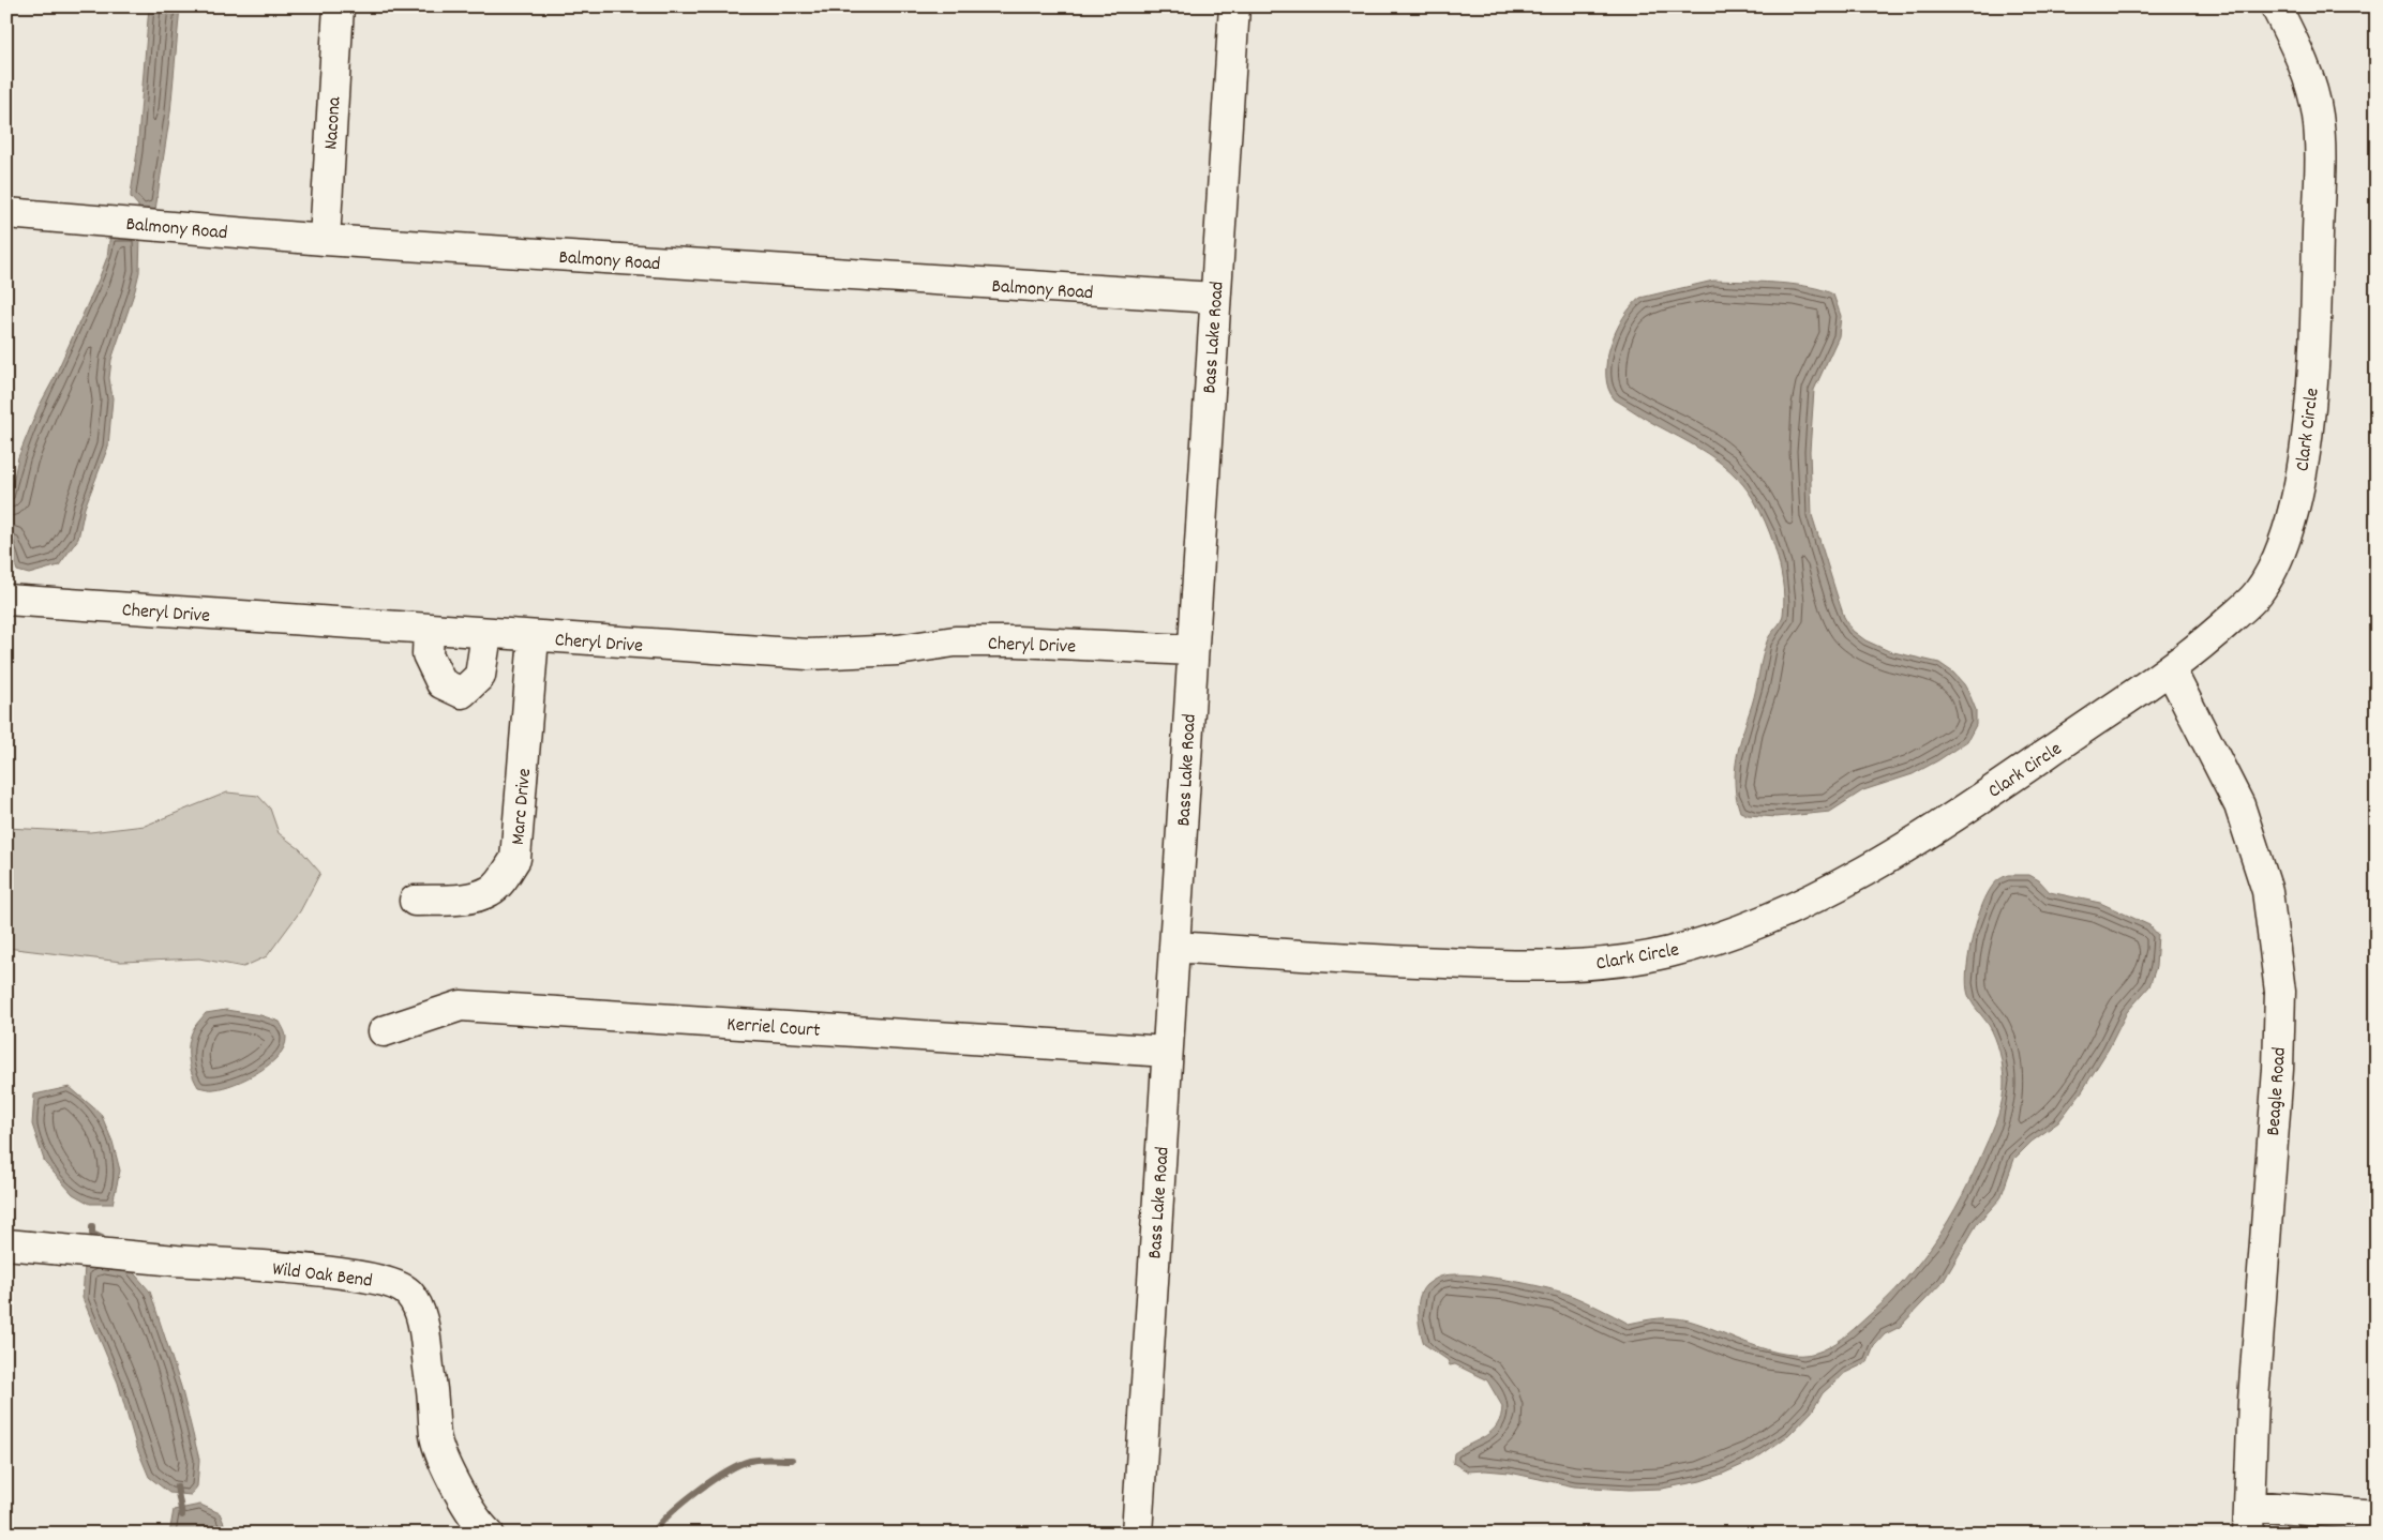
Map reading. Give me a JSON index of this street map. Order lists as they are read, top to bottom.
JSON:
{
  "streets": {
    "street": [
      "Nacona",
      "Balmony Road",
      "Bass Lake Road",
      "Clark Circle",
      "Cheryl Drive",
      "Marc Drive",
      "Kerriel Court",
      "Beagle Road",
      "Wild Oak Bend"
    ]
  },
  "crossings": [
    ["Nacona", "Balmony Road"],
    ["Balmony Road", "Bass Lake Road"],
    ["Bass Lake Road", "Clark Circle"],
    ["Bass Lake Road", "Cheryl Drive"],
    ["Bass Lake Road", "Kerriel Court"],
    ["Clark Circle", "Beagle Road"],
    ["Cheryl Drive", "Marc Drive"]
  ]
}
